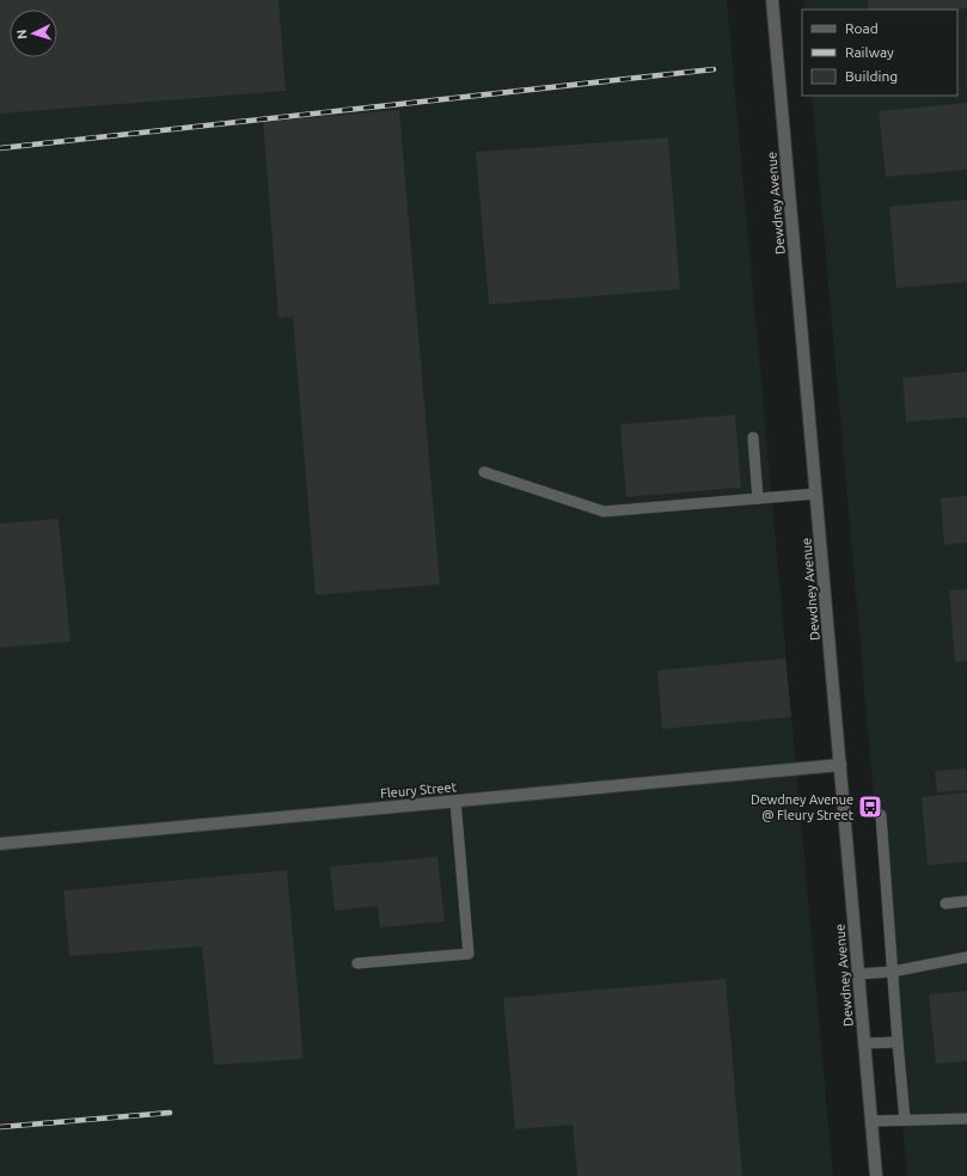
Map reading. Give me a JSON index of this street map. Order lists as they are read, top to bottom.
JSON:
{
  "streets": {
    "street": ["Dewdney Avenue", "Fleury Street"]
  },
  "crossings": [
    ["Dewdney Avenue", "Fleury Street"]
  ],
  "places": {
    "bus stop": ["Dewdney Avenue @ Fleury Street"]
  },
  "legend": ["Road", "Railway", "Building"],
  "north": "left"
}
